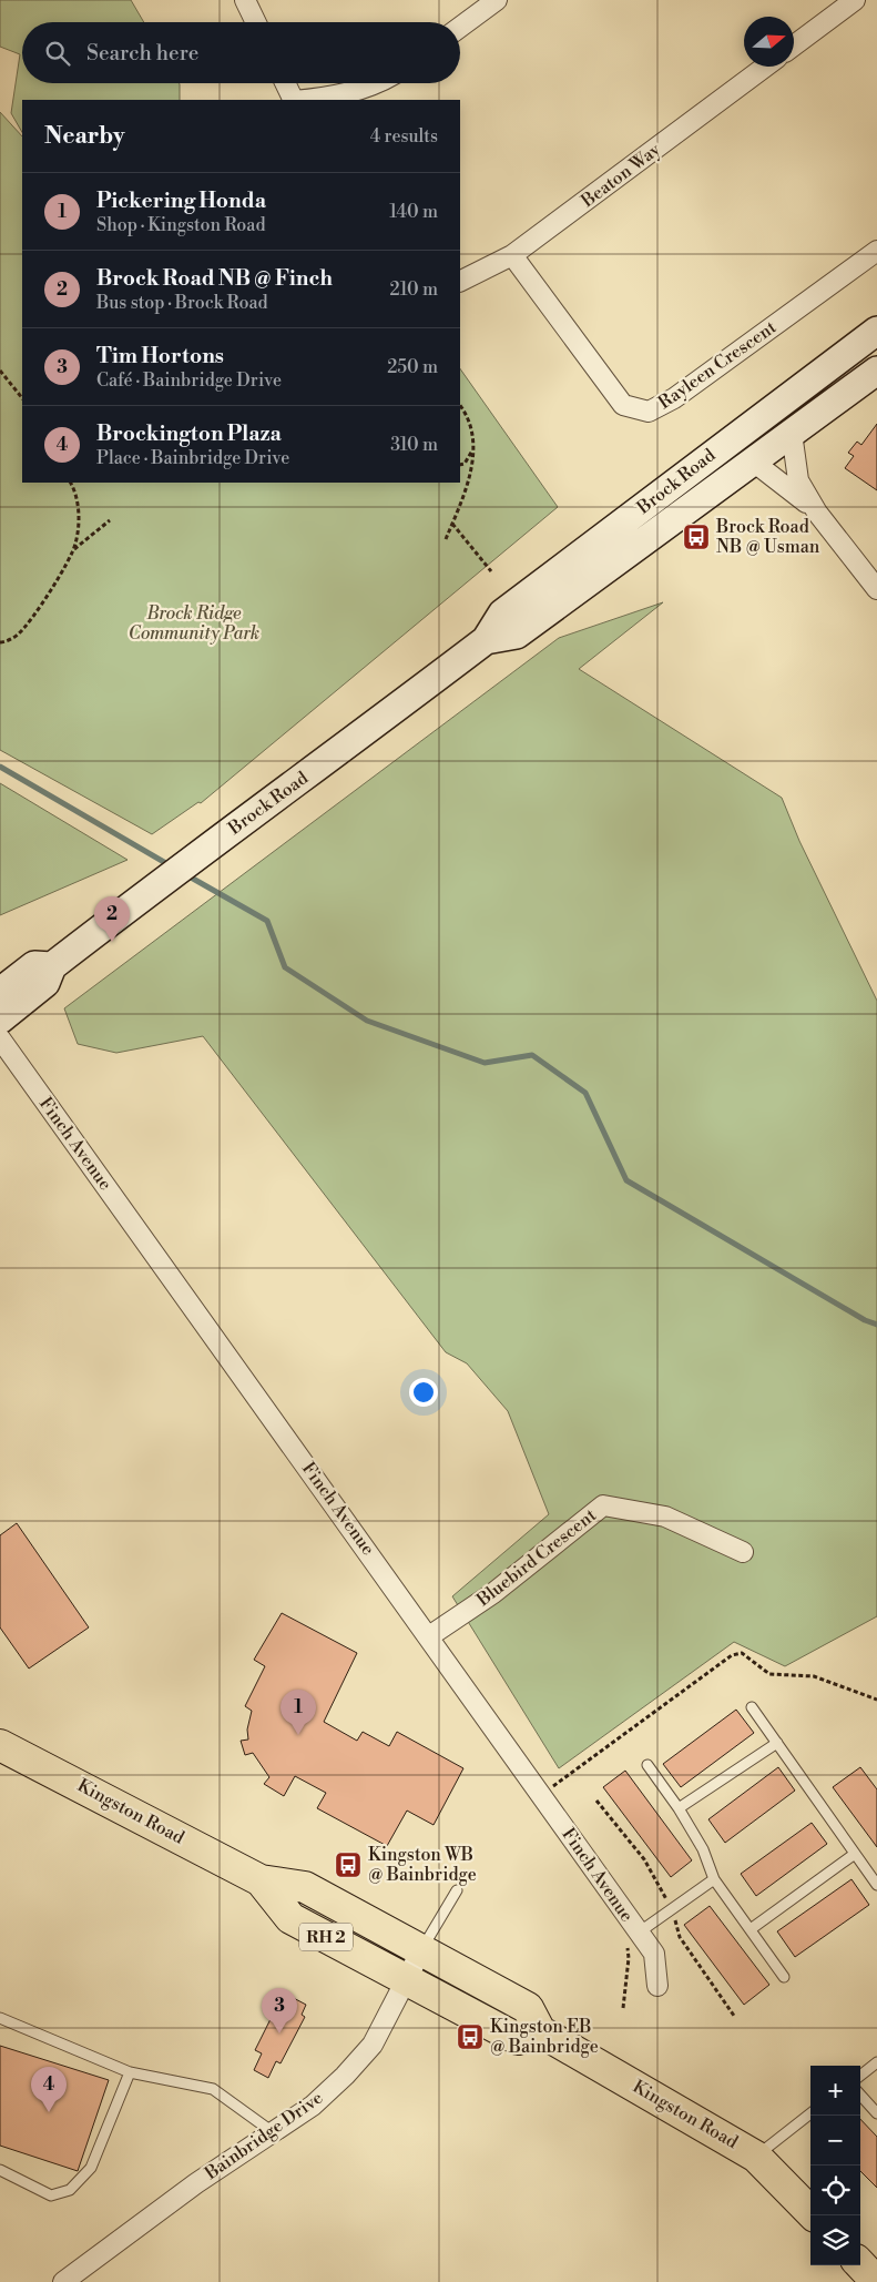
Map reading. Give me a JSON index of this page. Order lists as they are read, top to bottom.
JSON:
{
  "streets": {
    "main road": ["Brock Road", "Kingston Road", "RH 2"],
    "street": [
      "Beaton Way",
      "Rayleen Crescent",
      "Finch Avenue",
      "Bluebird Crescent",
      "Bainbridge Drive"
    ]
  },
  "crossings": [
    ["Beaton Way", "Rayleen Crescent"],
    ["Finch Avenue", "Bluebird Crescent"],
    ["Kingston Road", "Bainbridge Drive"]
  ],
  "parks": ["Brock Ridge Community Park"],
  "places": {
    "bus stop": ["Brock Road NB @ Usman", "Kingston WB @ Bainbridge", "Kingston EB @ Bainbridge"]
  },
  "north": "right",
  "page": {
    "search": "Search here",
    "heading": ["Nearby", "4 results"],
    "list": [
      {
        "mark": "1",
        "name": "Pickering Honda",
        "note": "Shop · Kingston Road",
        "value": "140 m"
      },
      {
        "mark": "2",
        "name": "Brock Road NB @ Finch",
        "note": "Bus stop · Brock Road",
        "value": "210 m"
      },
      {
        "mark": "3",
        "name": "Tim Hortons",
        "note": "Café · Bainbridge Drive",
        "value": "250 m"
      },
      {
        "mark": "4",
        "name": "Brockington Plaza",
        "note": "Place · Bainbridge Drive",
        "value": "310 m"
      }
    ],
    "pins": [
      "2",
      "1",
      "3",
      "4"
    ],
    "map_buttons": ["+", "−"]
  }
}
